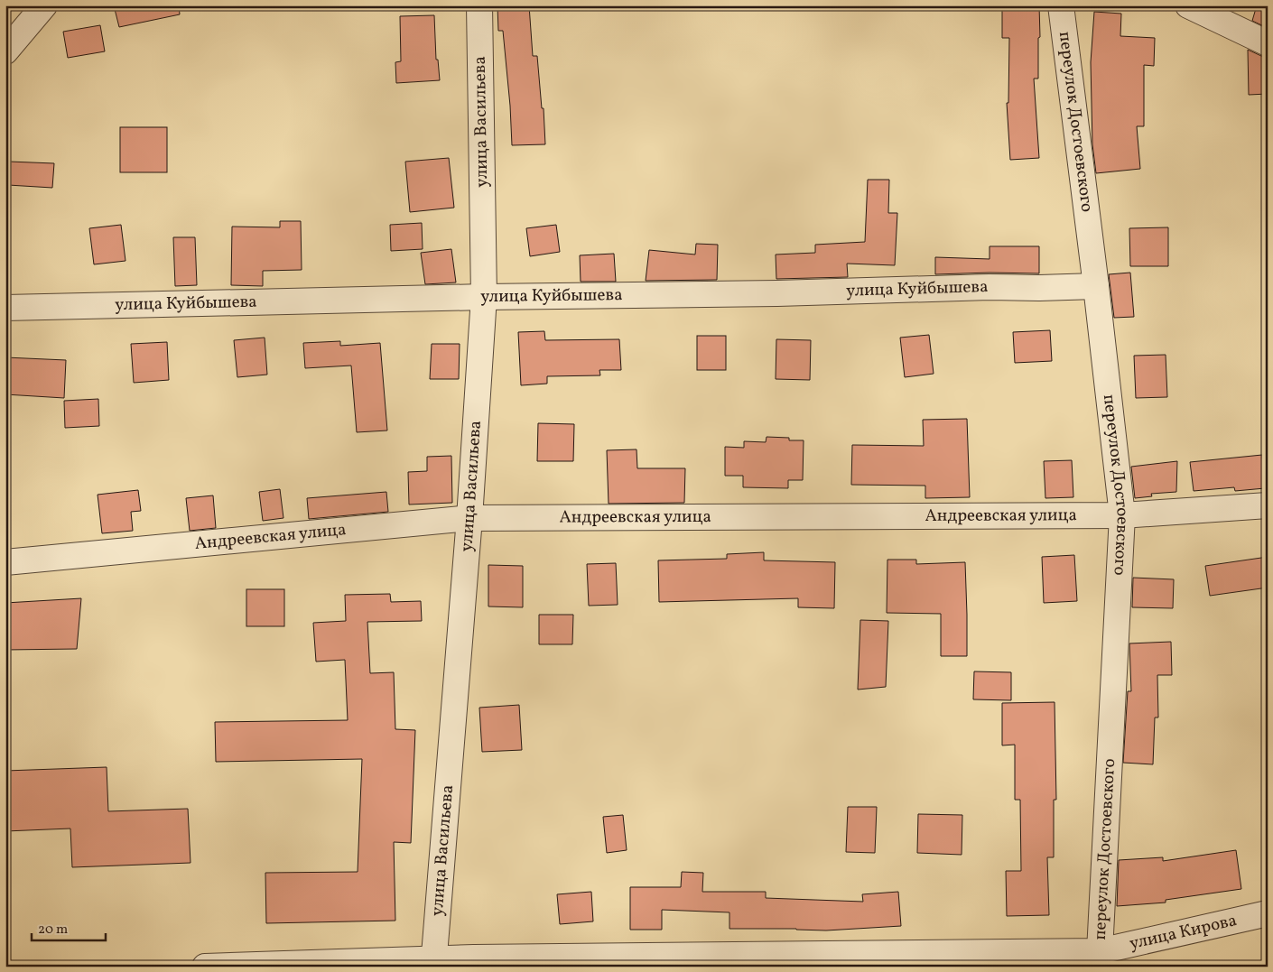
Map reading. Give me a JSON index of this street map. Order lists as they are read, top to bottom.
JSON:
{
  "streets": {
    "street": [
      "улица Васильева",
      "переулок Достоевского",
      "улица Куйбышева",
      "Андреевская улица",
      "улица Кирова"
    ]
  },
  "crossings": [
    ["улица Васильева", "улица Куйбышева"],
    ["улица Васильева", "Андреевская улица"],
    ["улица Васильева", "улица Кирова"],
    ["переулок Достоевского", "улица Куйбышева"],
    ["переулок Достоевского", "Андреевская улица"],
    ["переулок Достоевского", "улица Кирова"]
  ],
  "scale_bar": "20 m"
}
